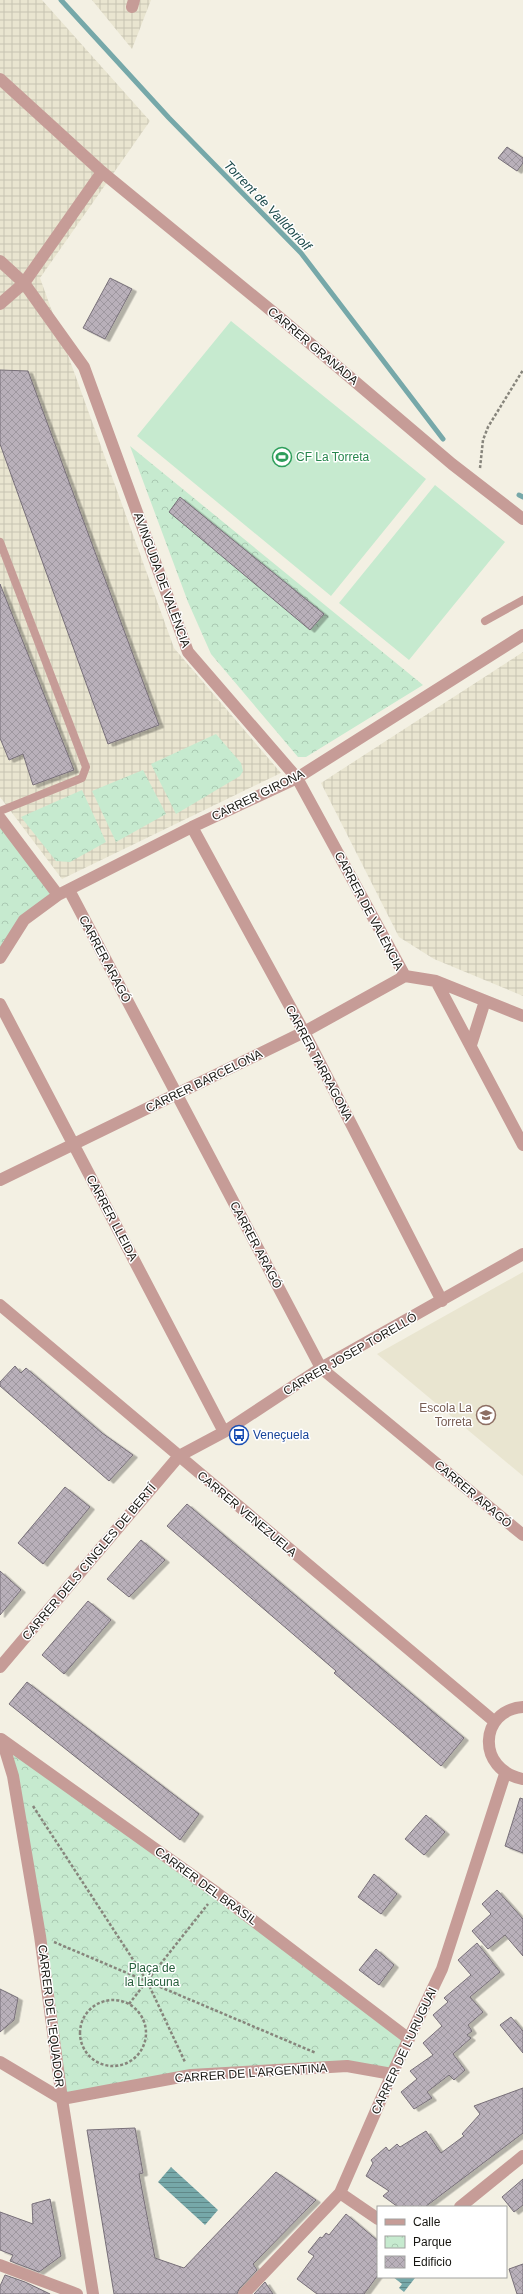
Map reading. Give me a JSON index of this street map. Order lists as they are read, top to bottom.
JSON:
{
  "streets": {
    "street": [
      "CARRER GRANADA",
      "AVINGUDA DE VALÈNCIA",
      "CARRER GIRONA",
      "CARRER DE VALÈNCIA",
      "CARRER ARAGÓ",
      "CARRER TARRAGONA",
      "CARRER BARCELONA",
      "CARRER LLEIDA",
      "CARRER JOSEP TORELLÓ",
      "CARRER VENEZUELA",
      "CARRER DELS CINGLES DE BERTÍ",
      "CARRER DEL BRASIL",
      "CARRER DE L'EQUADOR",
      "CARRER DE L'URUGUAI",
      "CARRER DE L'ARGENTINA"
    ]
  },
  "crossings": [
    ["AVINGUDA DE VALÈNCIA", "CARRER GIRONA"],
    ["AVINGUDA DE VALÈNCIA", "CARRER DE VALÈNCIA"],
    ["CARRER GIRONA", "CARRER DE VALÈNCIA"],
    ["CARRER GIRONA", "CARRER ARAGÓ"],
    ["CARRER GIRONA", "CARRER TARRAGONA"],
    ["CARRER DE VALÈNCIA", "CARRER BARCELONA"],
    ["CARRER ARAGÓ", "CARRER BARCELONA"],
    ["CARRER ARAGÓ", "CARRER JOSEP TORELLÓ"],
    ["CARRER TARRAGONA", "CARRER BARCELONA"],
    ["CARRER TARRAGONA", "CARRER JOSEP TORELLÓ"],
    ["CARRER BARCELONA", "CARRER LLEIDA"],
    ["CARRER LLEIDA", "CARRER JOSEP TORELLÓ"],
    ["CARRER JOSEP TORELLÓ", "CARRER VENEZUELA"],
    ["CARRER JOSEP TORELLÓ", "CARRER DELS CINGLES DE BERTÍ"],
    ["CARRER VENEZUELA", "CARRER DELS CINGLES DE BERTÍ"],
    ["CARRER DEL BRASIL", "CARRER DE L'EQUADOR"],
    ["CARRER DEL BRASIL", "CARRER DE L'URUGUAI"],
    ["CARRER DE L'EQUADOR", "CARRER DE L'ARGENTINA"],
    ["CARRER DE L'URUGUAI", "CARRER DE L'ARGENTINA"]
  ],
  "water": ["Torrent de Valldoriolf"],
  "parks": ["Plaça de la Llacuna"],
  "places": {
    "sports": ["CF La Torreta"],
    "school or university": ["Escola La Torreta"],
    "bus stop": ["Veneçuela"]
  },
  "legend": ["Calle", "Parque", "Edificio"]
}
